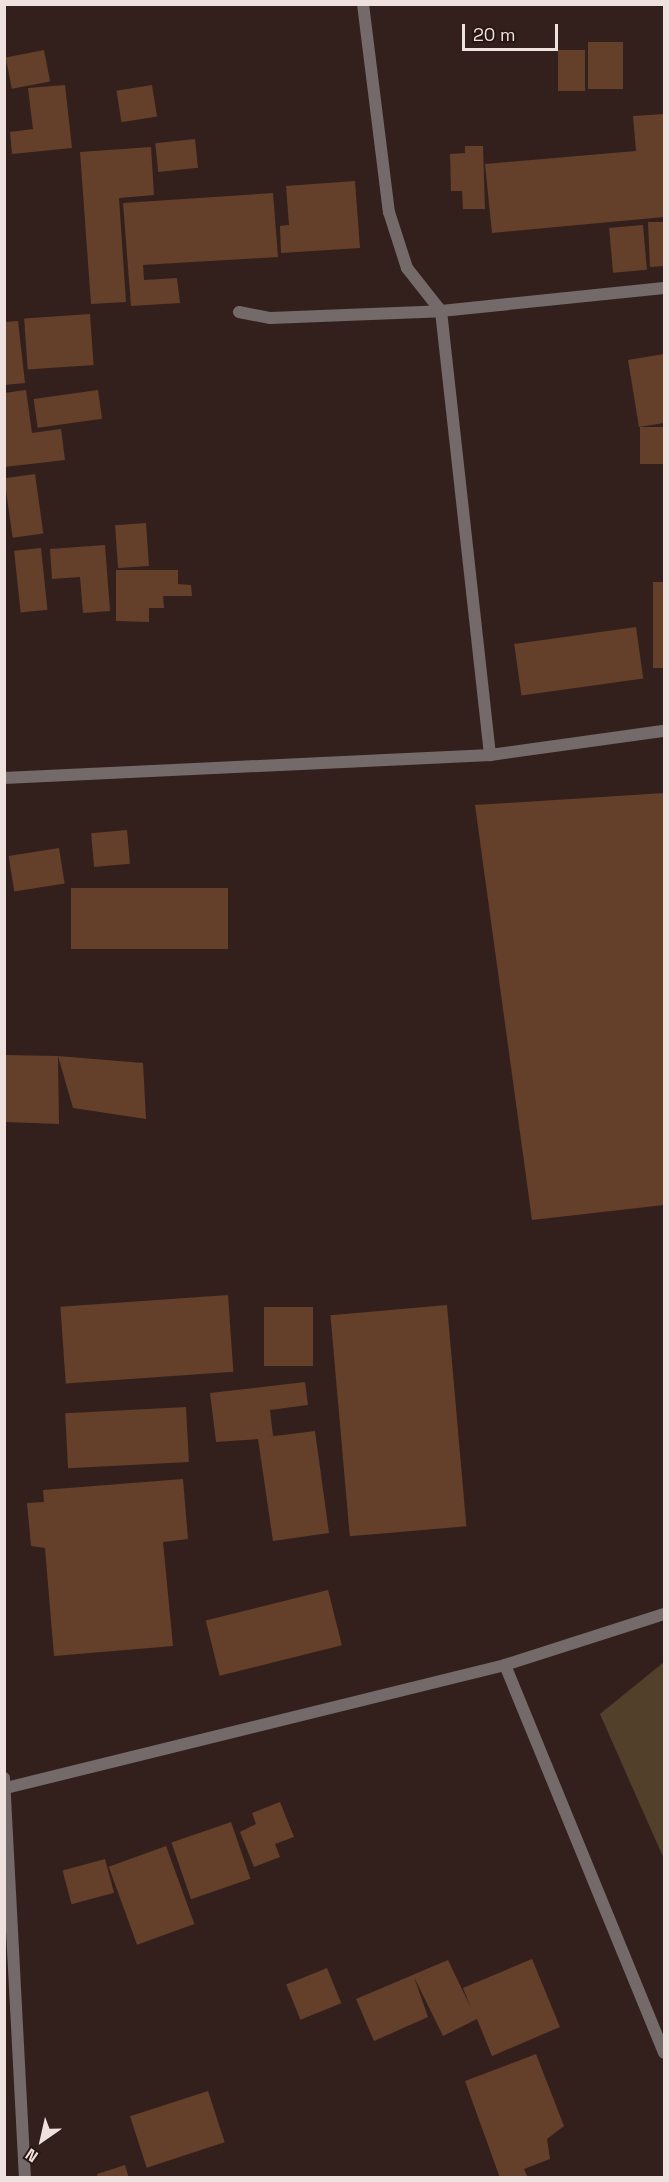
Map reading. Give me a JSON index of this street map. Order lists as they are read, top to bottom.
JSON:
{
  "scale_bar": "20 m",
  "north": "bottom left"
}
